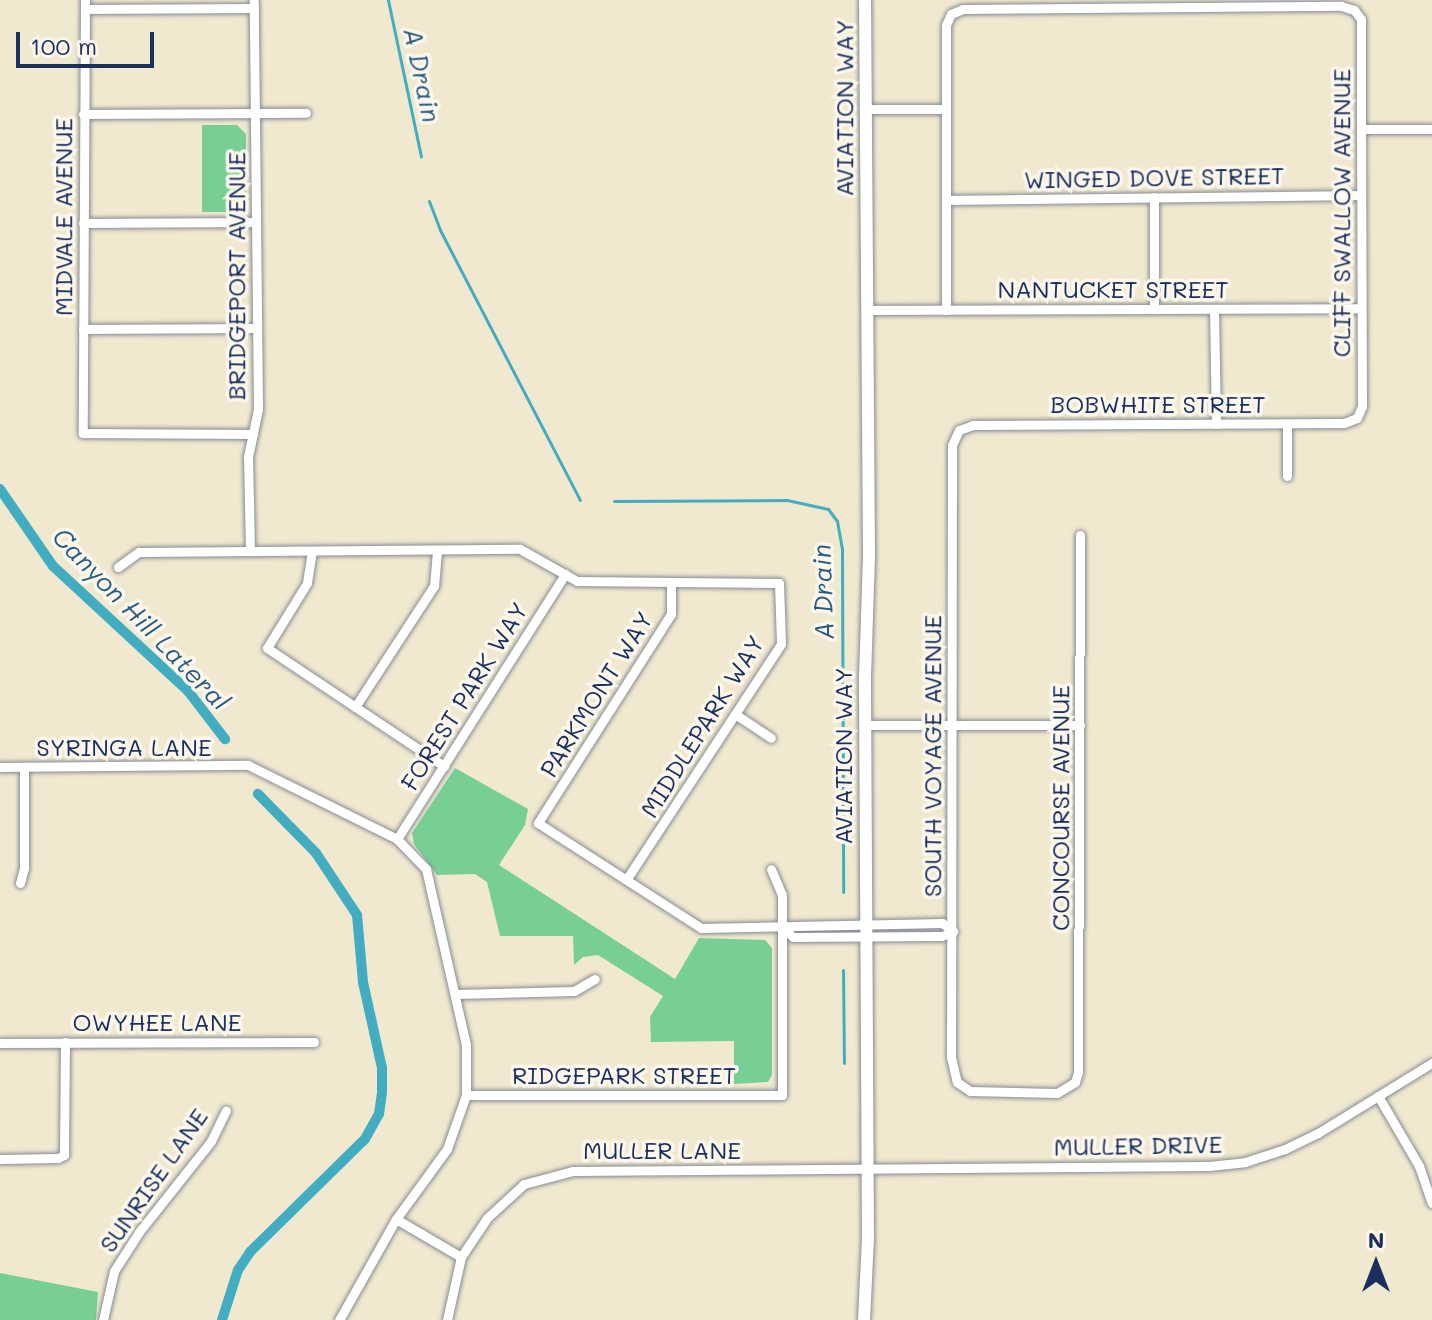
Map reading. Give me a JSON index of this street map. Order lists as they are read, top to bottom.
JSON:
{
  "streets": {
    "street": [
      "AVIATION WAY",
      "WINGED DOVE STREET",
      "CLIFF SWALLOW AVENUE",
      "MIDVALE AVENUE",
      "BRIDGEPORT AVENUE",
      "NANTUCKET STREET",
      "BOBWHITE STREET",
      "PARKMONT WAY",
      "FOREST PARK WAY",
      "MIDDLEPARK WAY",
      "SYRINGA LANE",
      "SOUTH VOYAGE AVENUE",
      "CONCOURSE AVENUE",
      "OWYHEE LANE",
      "RIDGEPARK STREET",
      "MULLER DRIVE",
      "MULLER LANE",
      "SUNRISE LANE"
    ]
  },
  "crossings": [
    ["AVIATION WAY", "NANTUCKET STREET"],
    ["AVIATION WAY", "MULLER DRIVE"],
    ["AVIATION WAY", "MULLER LANE"],
    ["WINGED DOVE STREET", "CLIFF SWALLOW AVENUE"],
    ["CLIFF SWALLOW AVENUE", "NANTUCKET STREET"],
    ["CLIFF SWALLOW AVENUE", "BOBWHITE STREET"],
    ["MIDVALE AVENUE", "BRIDGEPORT AVENUE"],
    ["BOBWHITE STREET", "SOUTH VOYAGE AVENUE"],
    ["PARKMONT WAY", "MIDDLEPARK WAY"],
    ["FOREST PARK WAY", "SYRINGA LANE"],
    ["SOUTH VOYAGE AVENUE", "CONCOURSE AVENUE"],
    ["MULLER DRIVE", "MULLER LANE"]
  ],
  "water": ["A Drain", "Canyon Hill Lateral"],
  "scale_bar": "100 m",
  "north": "top"
}
